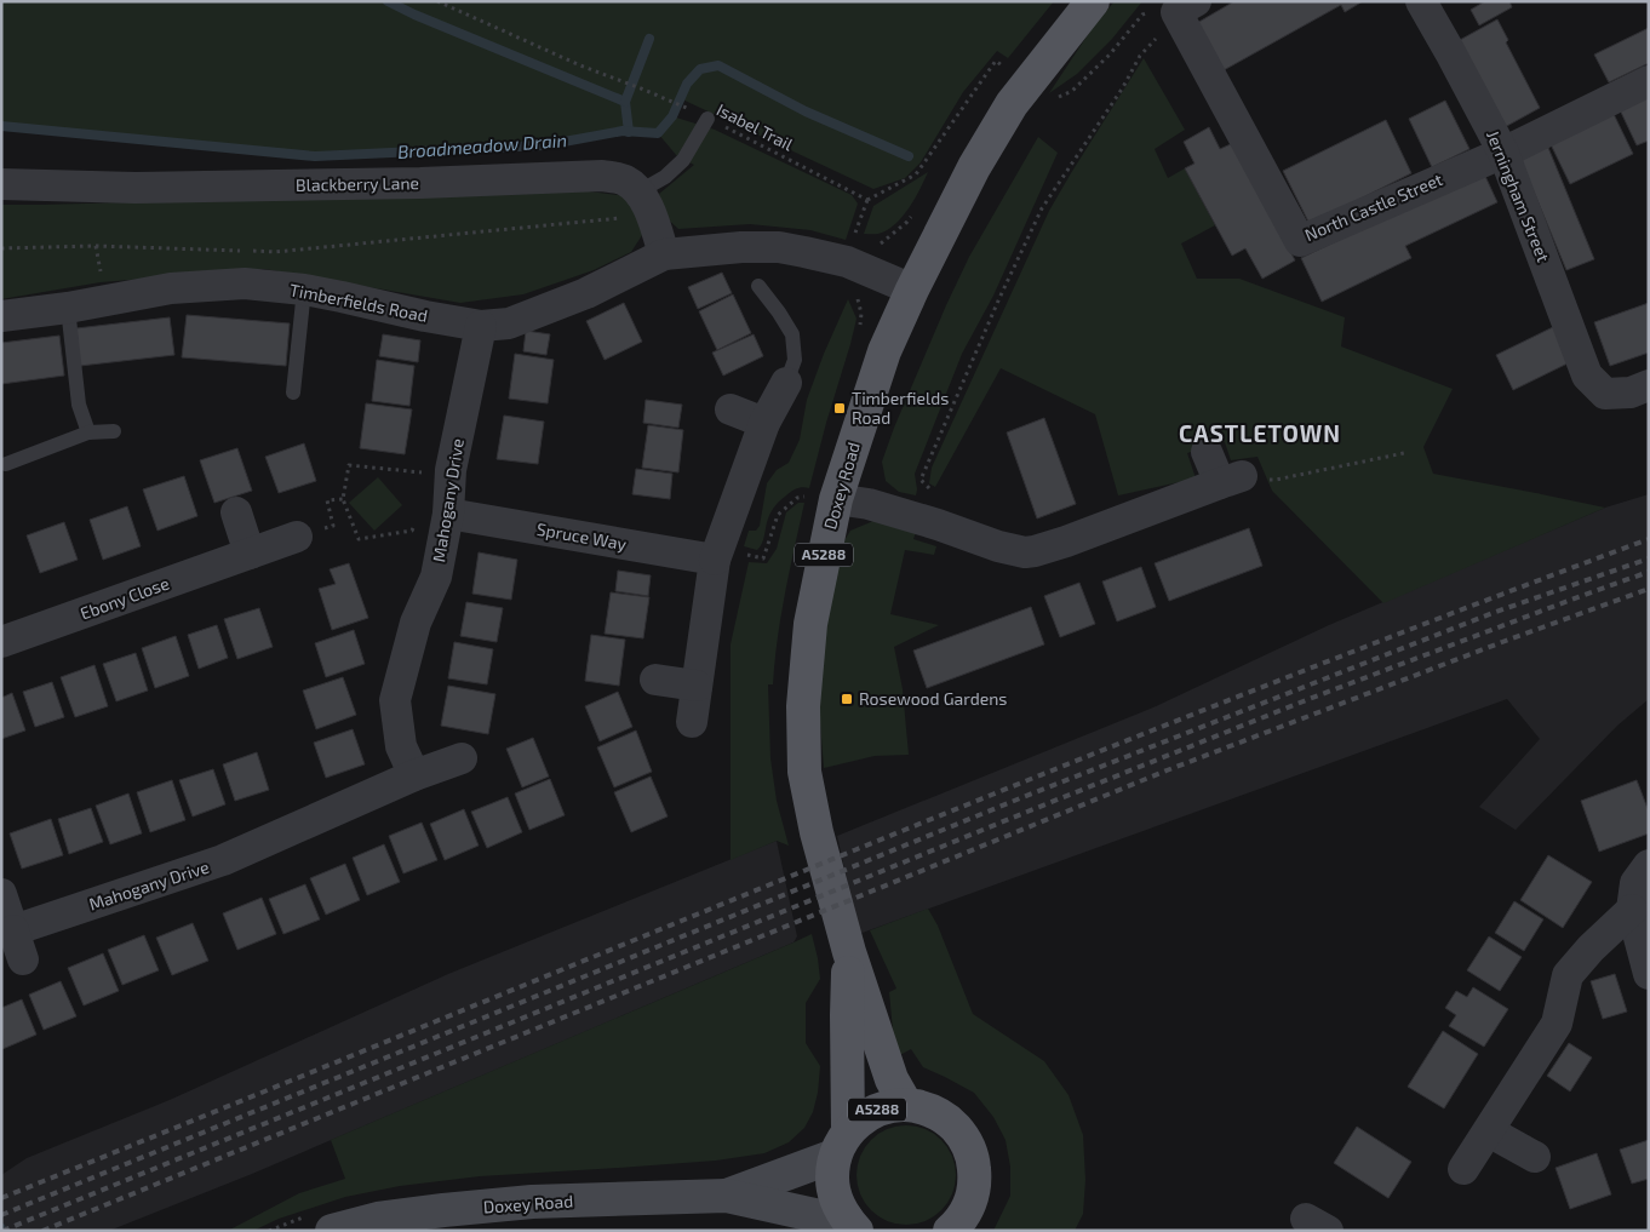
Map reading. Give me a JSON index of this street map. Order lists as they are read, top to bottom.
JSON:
{
  "streets": {
    "main road": ["Doxey Road", "A5288"],
    "street": [
      "Blackberry Lane",
      "Jerningham Street",
      "North Castle Street",
      "Timberfields Road",
      "Mahogany Drive",
      "Spruce Way",
      "Ebony Close"
    ],
    "path": ["Isabel Trail"]
  },
  "crossings": [
    ["Jerningham Street", "North Castle Street"],
    ["Timberfields Road", "Doxey Road"],
    ["Timberfields Road", "Mahogany Drive"],
    ["Doxey Road", "A5288"],
    ["Mahogany Drive", "Spruce Way"]
  ],
  "districts": ["CASTLETOWN"],
  "water": ["Broadmeadow Drain"],
  "places": {
    "transit": ["Timberfields Road", "Rosewood Gardens"]
  }
}
